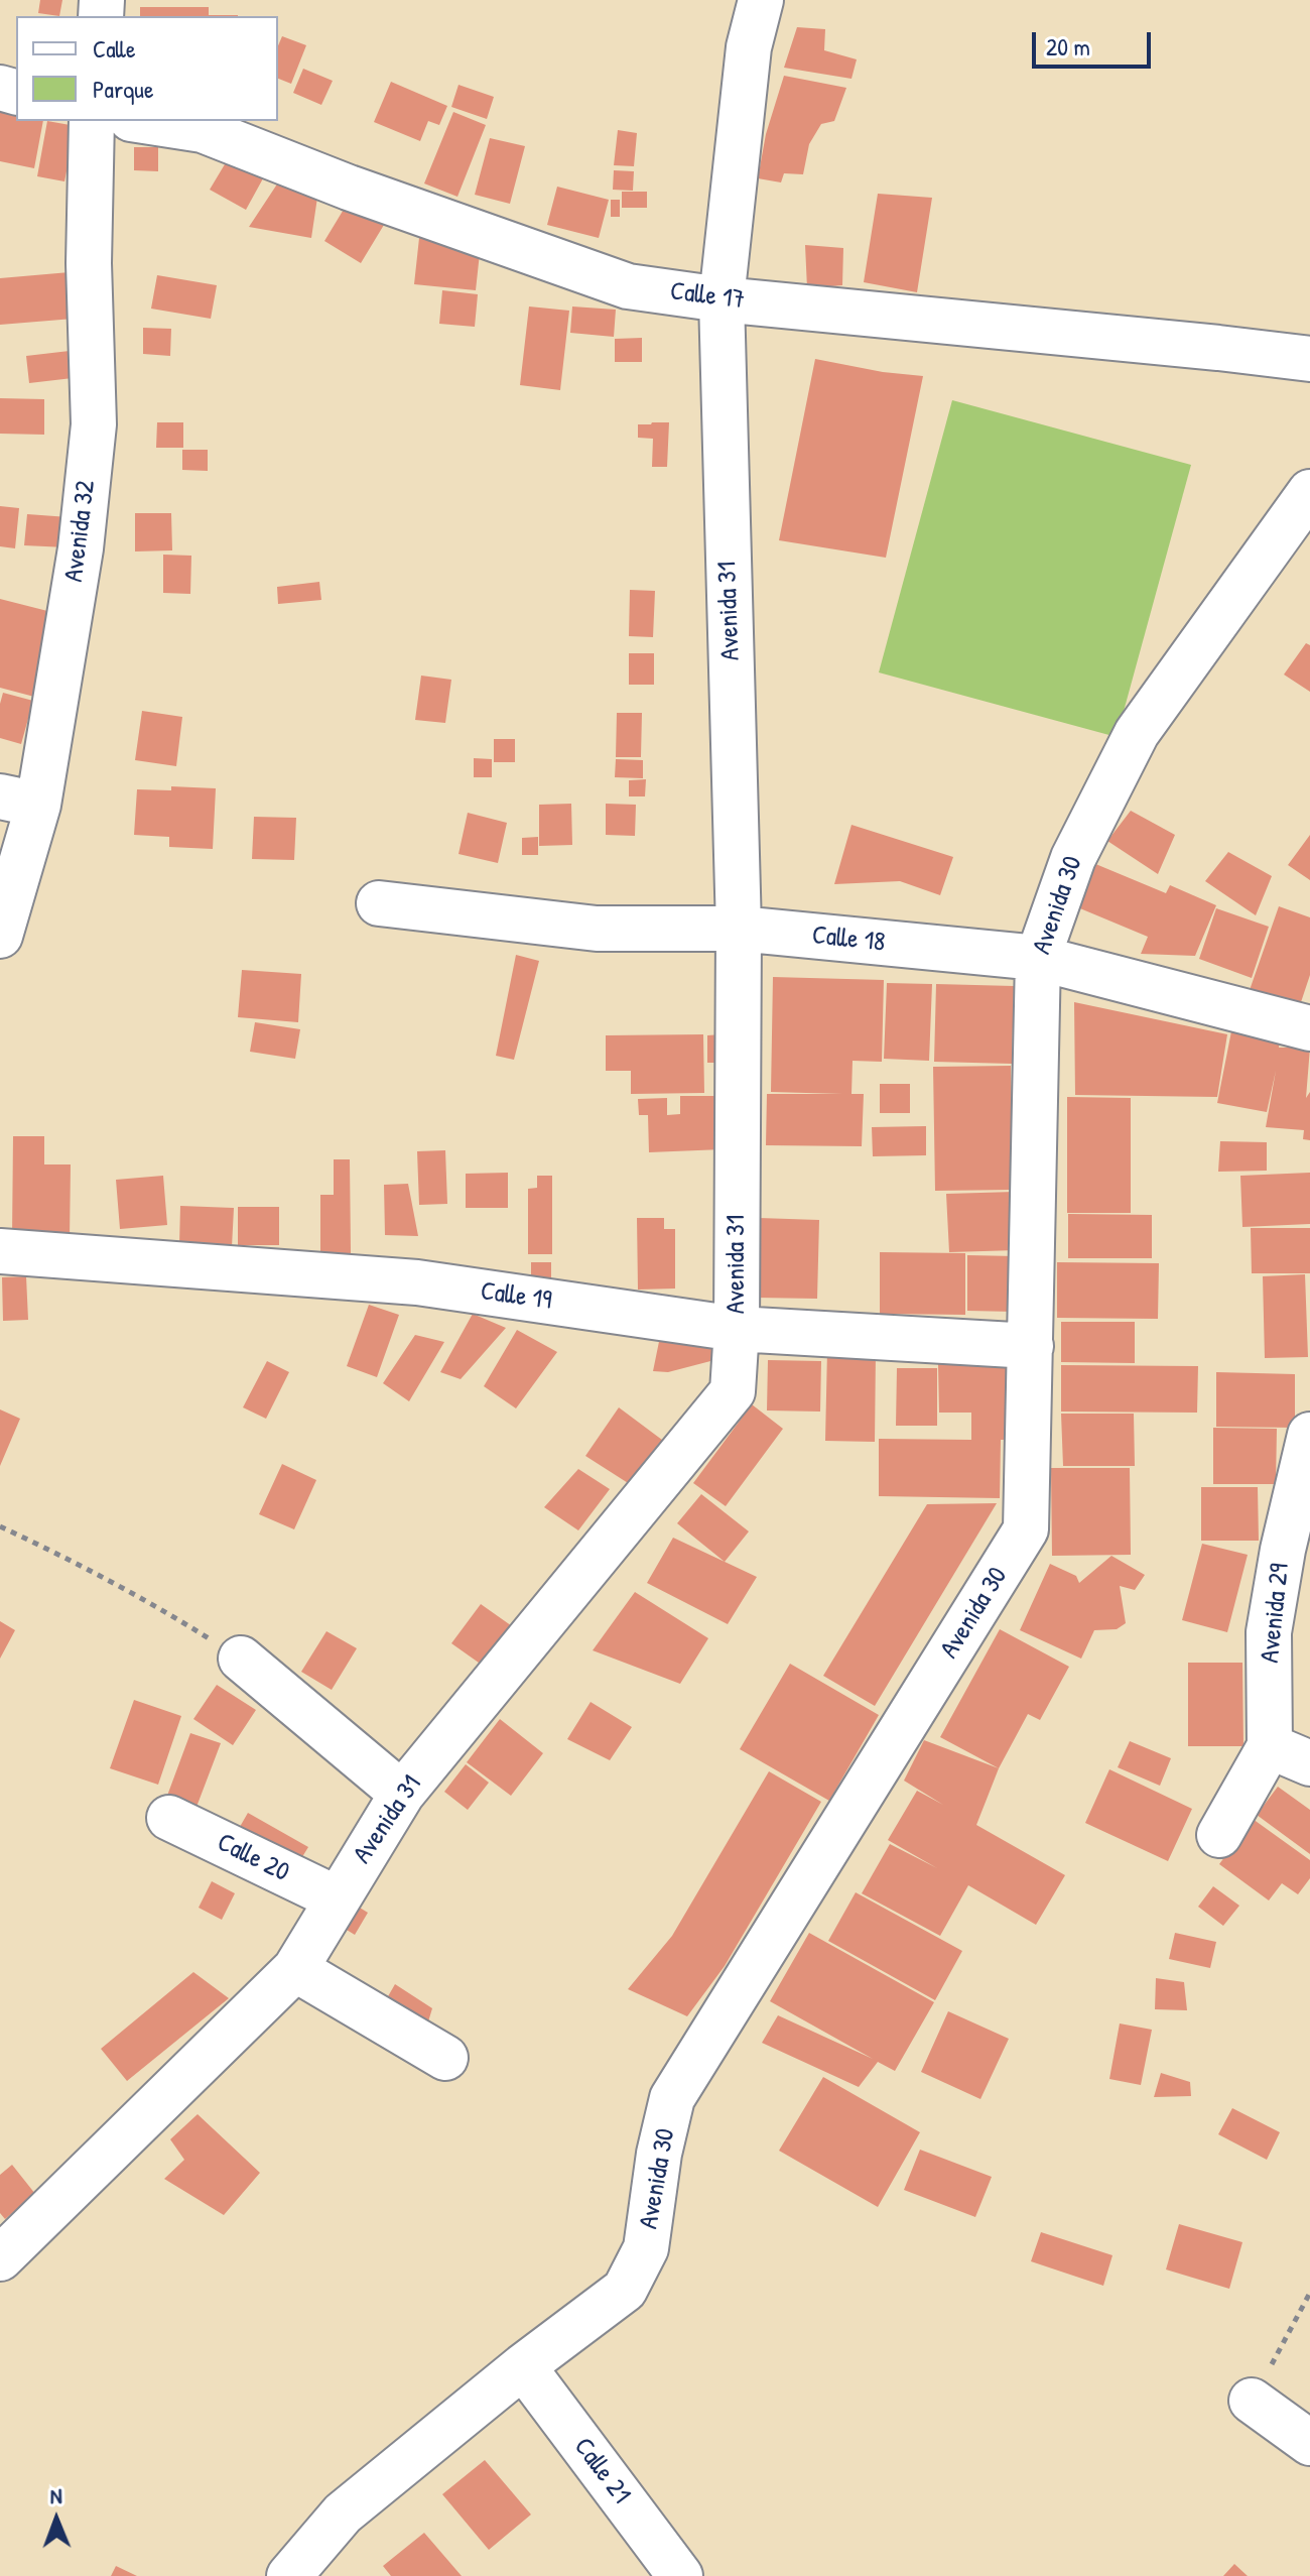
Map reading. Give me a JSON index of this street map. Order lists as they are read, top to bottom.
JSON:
{
  "streets": {
    "street": [
      "Calle 17",
      "Avenida 32",
      "Avenida 31",
      "Avenida 30",
      "Calle 18",
      "Calle 19",
      "Avenida 29",
      "Calle 20",
      "Calle 21"
    ]
  },
  "crossings": [
    ["Calle 17", "Avenida 31"],
    ["Avenida 31", "Calle 18"],
    ["Avenida 31", "Calle 19"],
    ["Avenida 31", "Calle 20"],
    ["Avenida 30", "Calle 18"],
    ["Avenida 30", "Calle 19"],
    ["Avenida 30", "Calle 21"]
  ],
  "legend": ["Calle", "Parque"],
  "scale_bar": "20 m",
  "north": "top"
}
